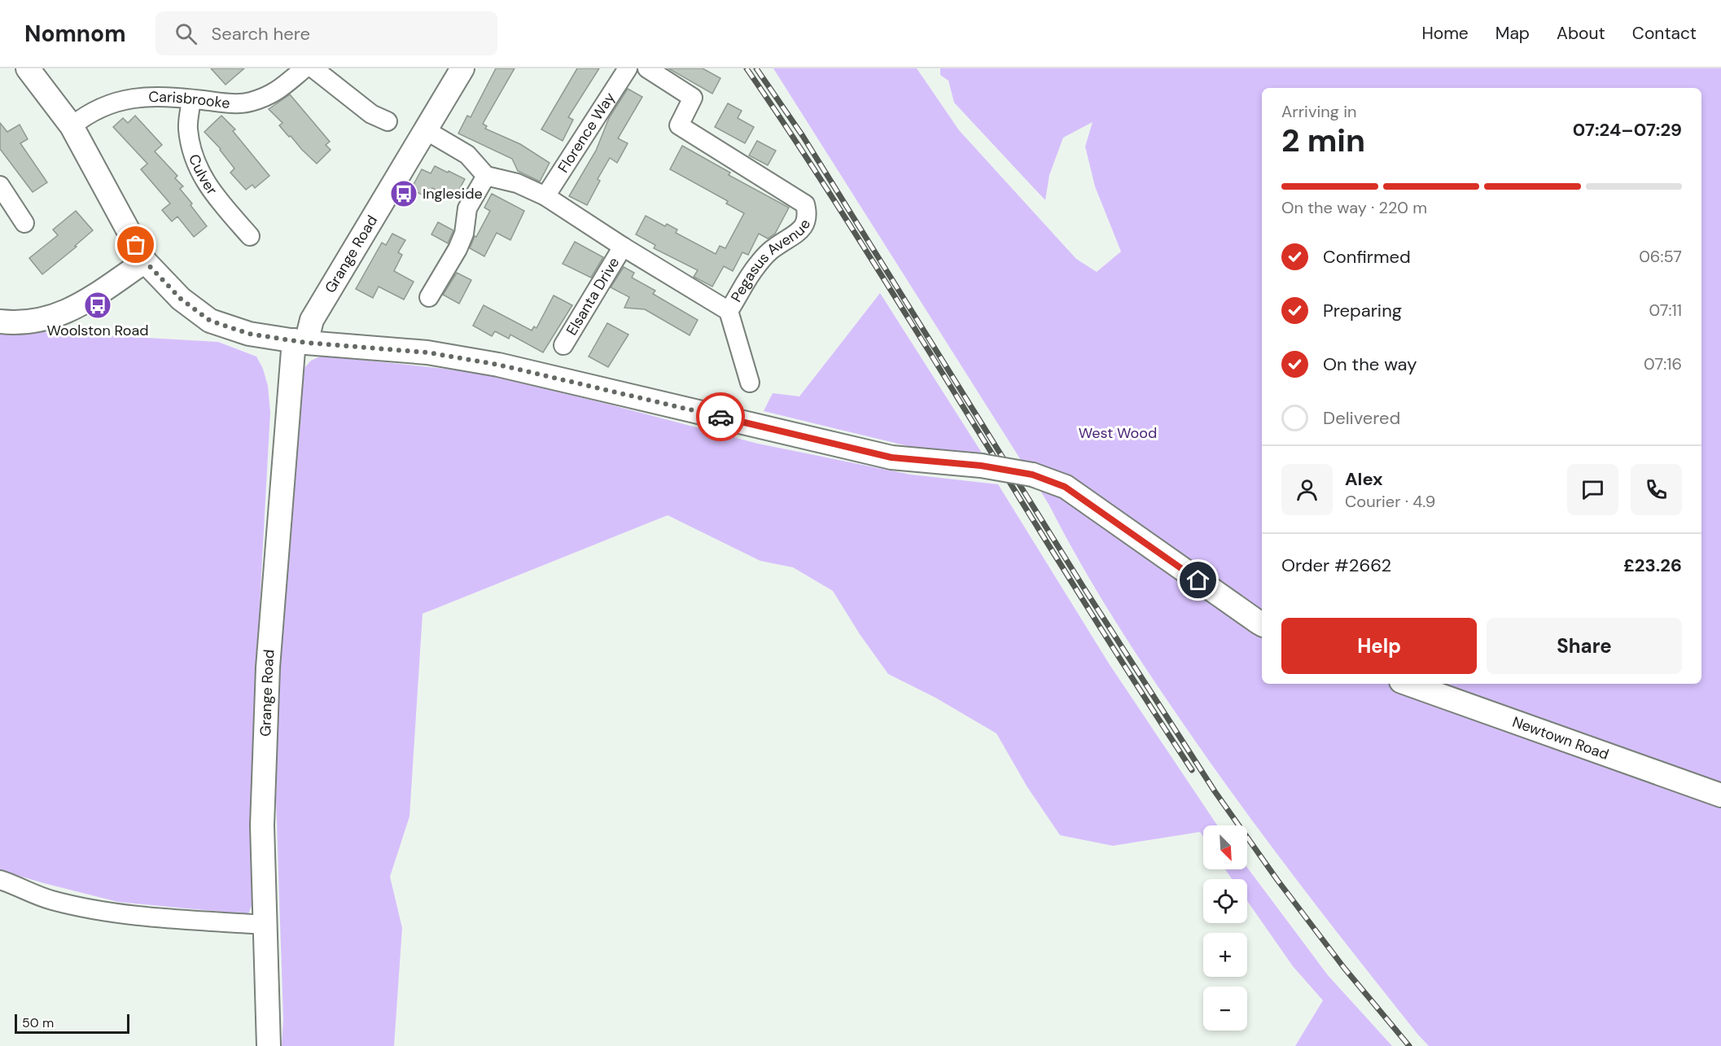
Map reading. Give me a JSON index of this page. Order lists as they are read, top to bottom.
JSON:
{
  "streets": {
    "street": [
      "Carisbrooke",
      "Florence Way",
      "Culver",
      "Grange Road",
      "Pegasus Avenue",
      "Elsanta Drive",
      "Newtown Road"
    ]
  },
  "crossings": [
    ["Carisbrooke", "Culver"],
    ["Florence Way", "Pegasus Avenue"],
    ["Pegasus Avenue", "Elsanta Drive"]
  ],
  "parks": ["West Wood"],
  "places": {
    "bus stop": ["Ingleside", "Woolston Road"]
  },
  "scale_bar": "50 m",
  "north": "bottom right",
  "page": {
    "header": "Nomnom",
    "search": "Search here",
    "nav": [
      "Home",
      "Map",
      "About",
      "Contact"
    ],
    "heading": ["2 min", "Arriving in", "07:24–07:29"],
    "panel": [
      "Alex",
      "Courier · 4.9",
      "Order #2662",
      "£23.26"
    ],
    "bar": "On the way · 220 m",
    "list": [
      ["Confirmed", "06:57"],
      ["Preparing", "07:11"],
      ["On the way", "07:16"],
      "Delivered"
    ],
    "buttons": ["Help", "Share"],
    "map_buttons": ["+", "−"],
    "scale": "50 m"
  }
}
